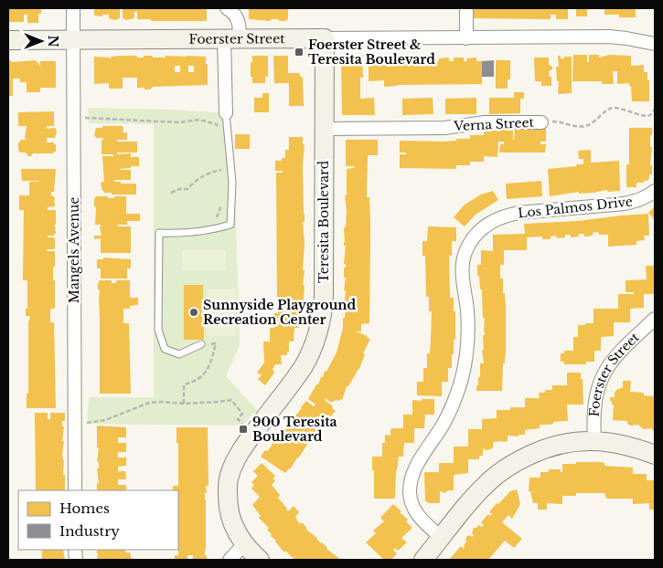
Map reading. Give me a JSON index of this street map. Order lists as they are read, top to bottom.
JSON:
{
  "streets": {
    "street": [
      "Foerster Street",
      "Verna Street",
      "Los Palmos Drive",
      "Teresita Boulevard",
      "Mangels Avenue"
    ]
  },
  "crossings": [
    ["Foerster Street", "Teresita Boulevard"],
    ["Foerster Street", "Mangels Avenue"],
    ["Verna Street", "Teresita Boulevard"]
  ],
  "places": {
    "transit": ["Foerster Street & Teresita Boulevard", "900 Teresita Boulevard"],
    "other": ["Sunnyside Playground Recreation Center"]
  },
  "legend": ["Homes", "Industry"],
  "north": "right"
}
